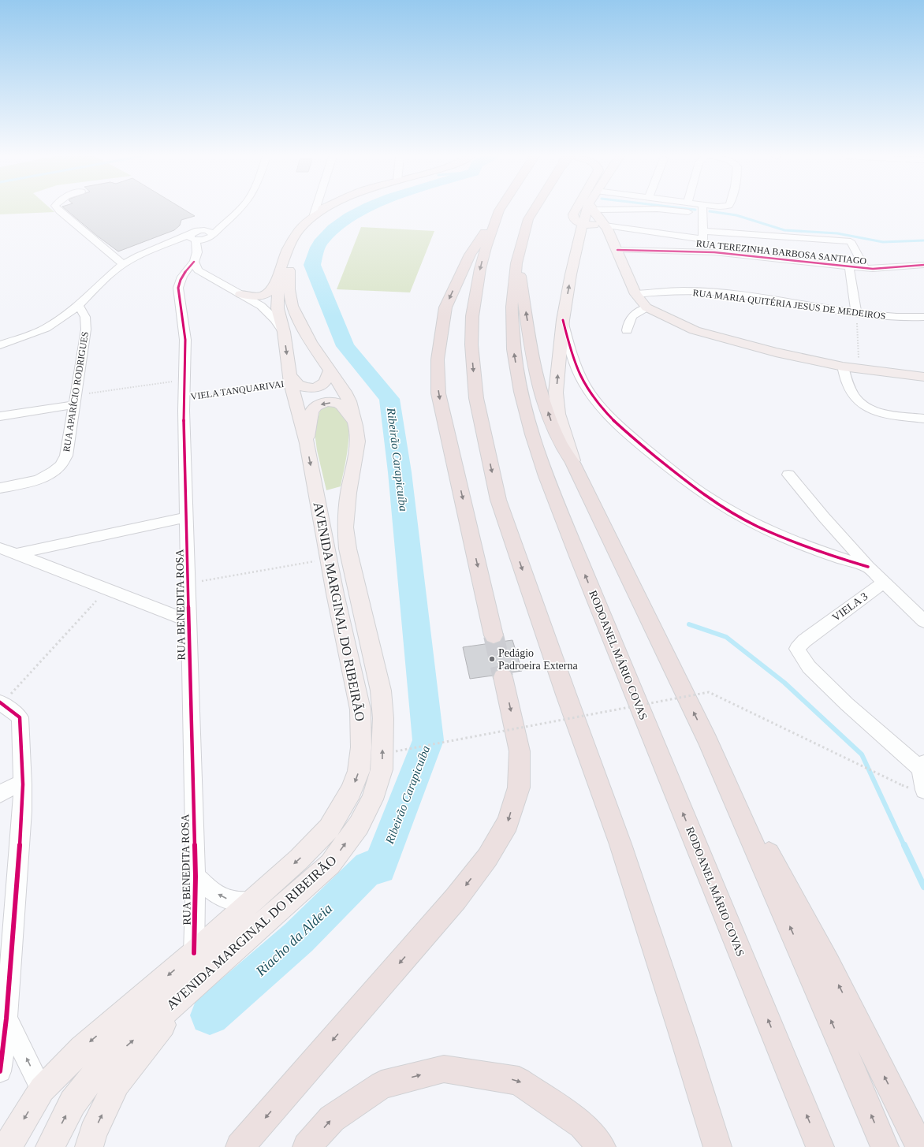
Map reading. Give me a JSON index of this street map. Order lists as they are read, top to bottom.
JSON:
{
  "streets": {
    "highway": ["RODOANEL MÁRIO COVAS"],
    "main road": ["AVENIDA MARGINAL DO RIBEIRÃO"],
    "street": [
      "RUA TEREZINHA BARBOSA SANTIAGO",
      "RUA MARIA QUITÉRIA JESUS DE MEDEIROS",
      "RUA APARÍCIO RODRIGUES",
      "RUA BENEDITA ROSA",
      "VIELA 3"
    ],
    "cycle path": ["VIELA TANQUARIVAI"]
  },
  "crossings": [
    ["VIELA TANQUARIVAI", "RUA BENEDITA ROSA"],
    ["VIELA TANQUARIVAI", "AVENIDA MARGINAL DO RIBEIRÃO"],
    ["RUA BENEDITA ROSA", "AVENIDA MARGINAL DO RIBEIRÃO"]
  ],
  "water": ["Ribeirão Carapicuíba", "Riacho da Aldeia"],
  "places": ["Pedágio Padroeira Externa"]
}
